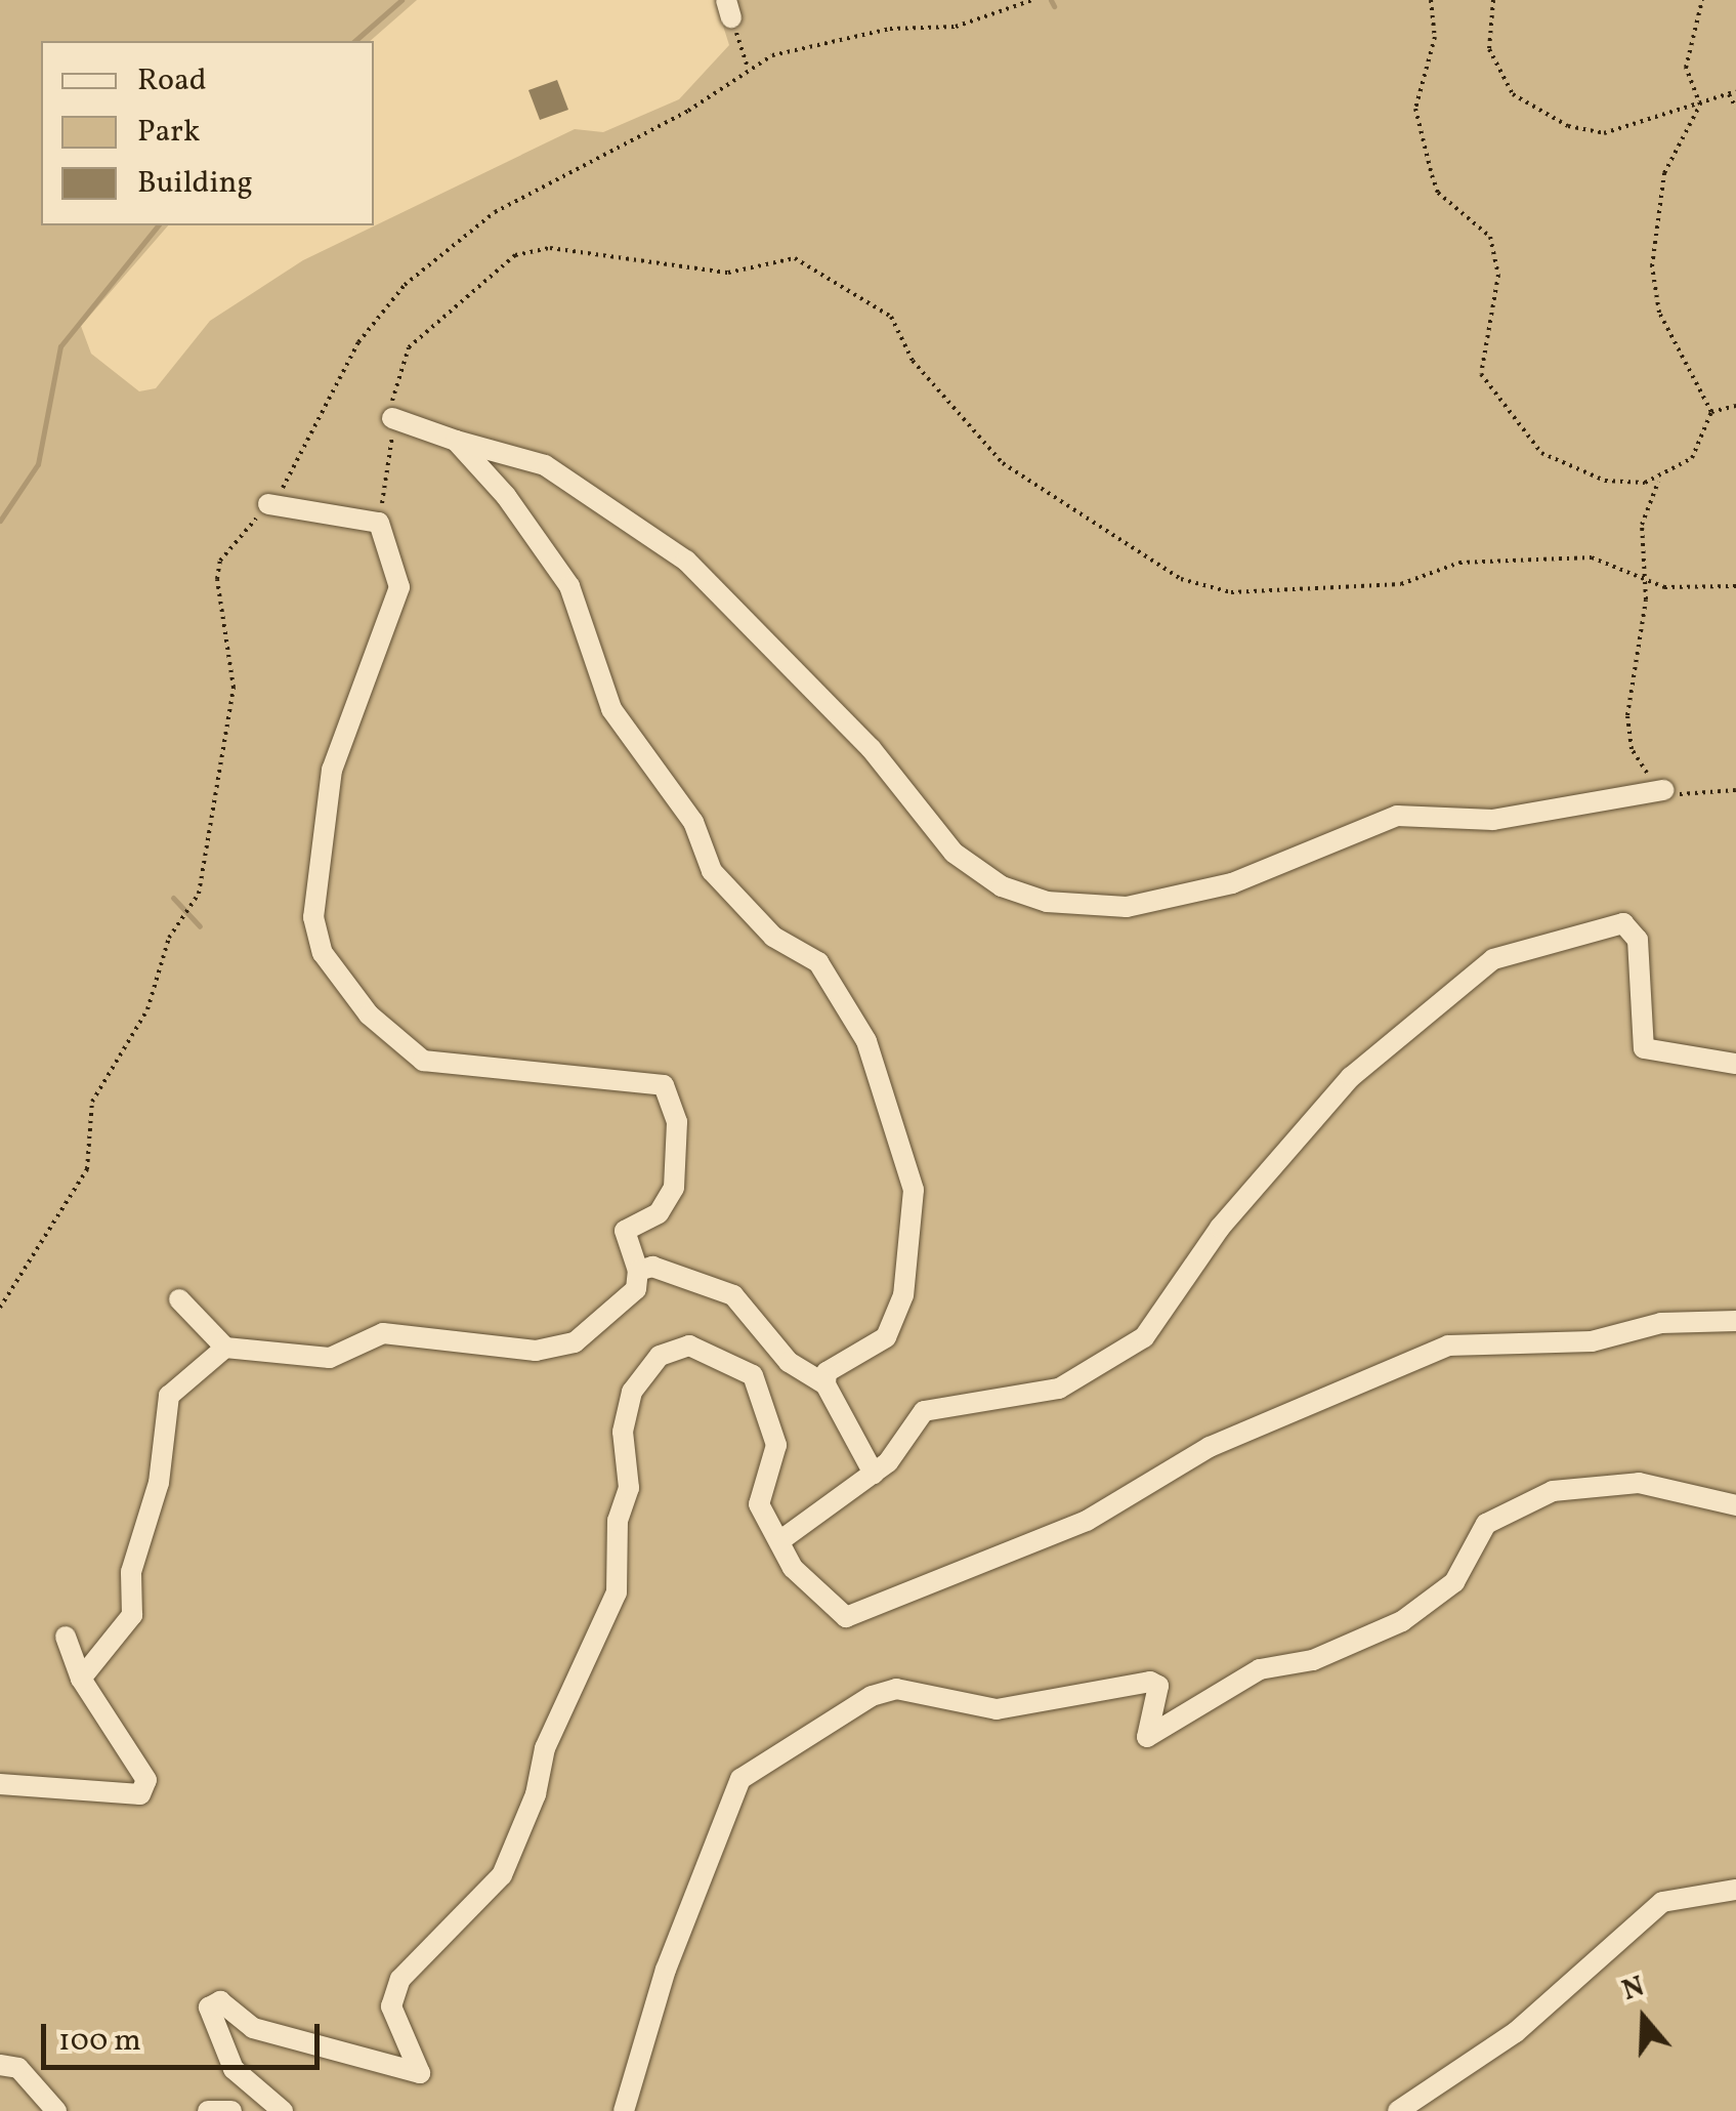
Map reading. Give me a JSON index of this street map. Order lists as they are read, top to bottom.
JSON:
{
  "legend": ["Road", "Park", "Building"],
  "scale_bar": "100 m",
  "north": "top"
}
